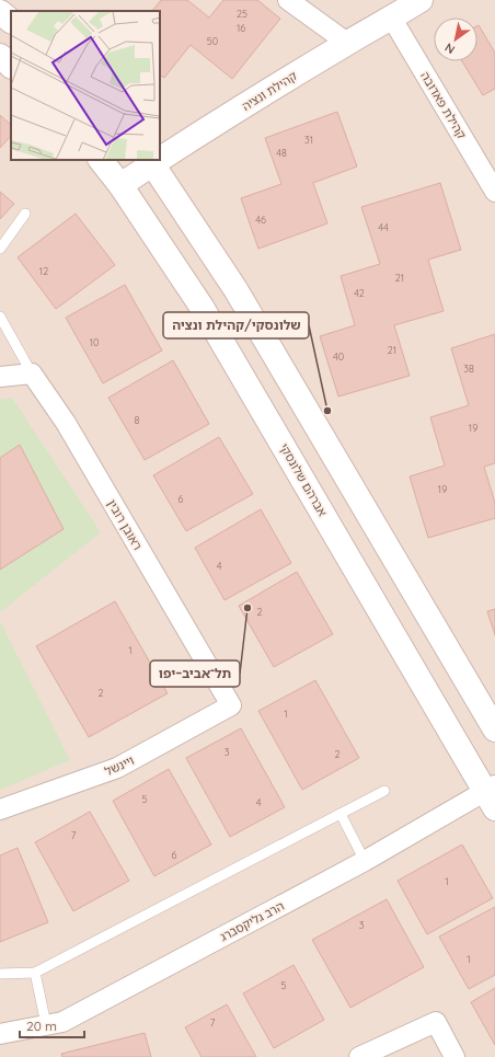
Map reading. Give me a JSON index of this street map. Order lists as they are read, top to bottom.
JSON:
{
  "streets": {
    "street": [
      "קהילת ונציה",
      "קהילת פאדובה",
      "אברהם שלונסקי",
      "ראובן רובין",
      "ויינשל",
      "הרב גליקסברג"
    ]
  },
  "crossings": [
    ["קהילת ונציה", "קהילת פאדובה"],
    ["קהילת ונציה", "אברהם שלונסקי"],
    ["אברהם שלונסקי", "הרב גליקסברג"],
    ["ראובן רובין", "ויינשל"]
  ],
  "places": ["שלונסקי/קהילת ונציה", "תל־אביב–יפו"],
  "house_numbers": [
    "25",
    "16",
    "50",
    "31",
    "48",
    "46",
    "44",
    "12",
    "21",
    "42",
    "10",
    "21",
    "40",
    "38",
    "8",
    "19",
    "19",
    "6",
    "4",
    "2",
    "1",
    "2",
    "1",
    "3",
    "2",
    "5",
    "4",
    "7",
    "6",
    "1",
    "3",
    "1",
    "5",
    "7"
  ],
  "scale_bar": "20 m",
  "north": "bottom left"
}
